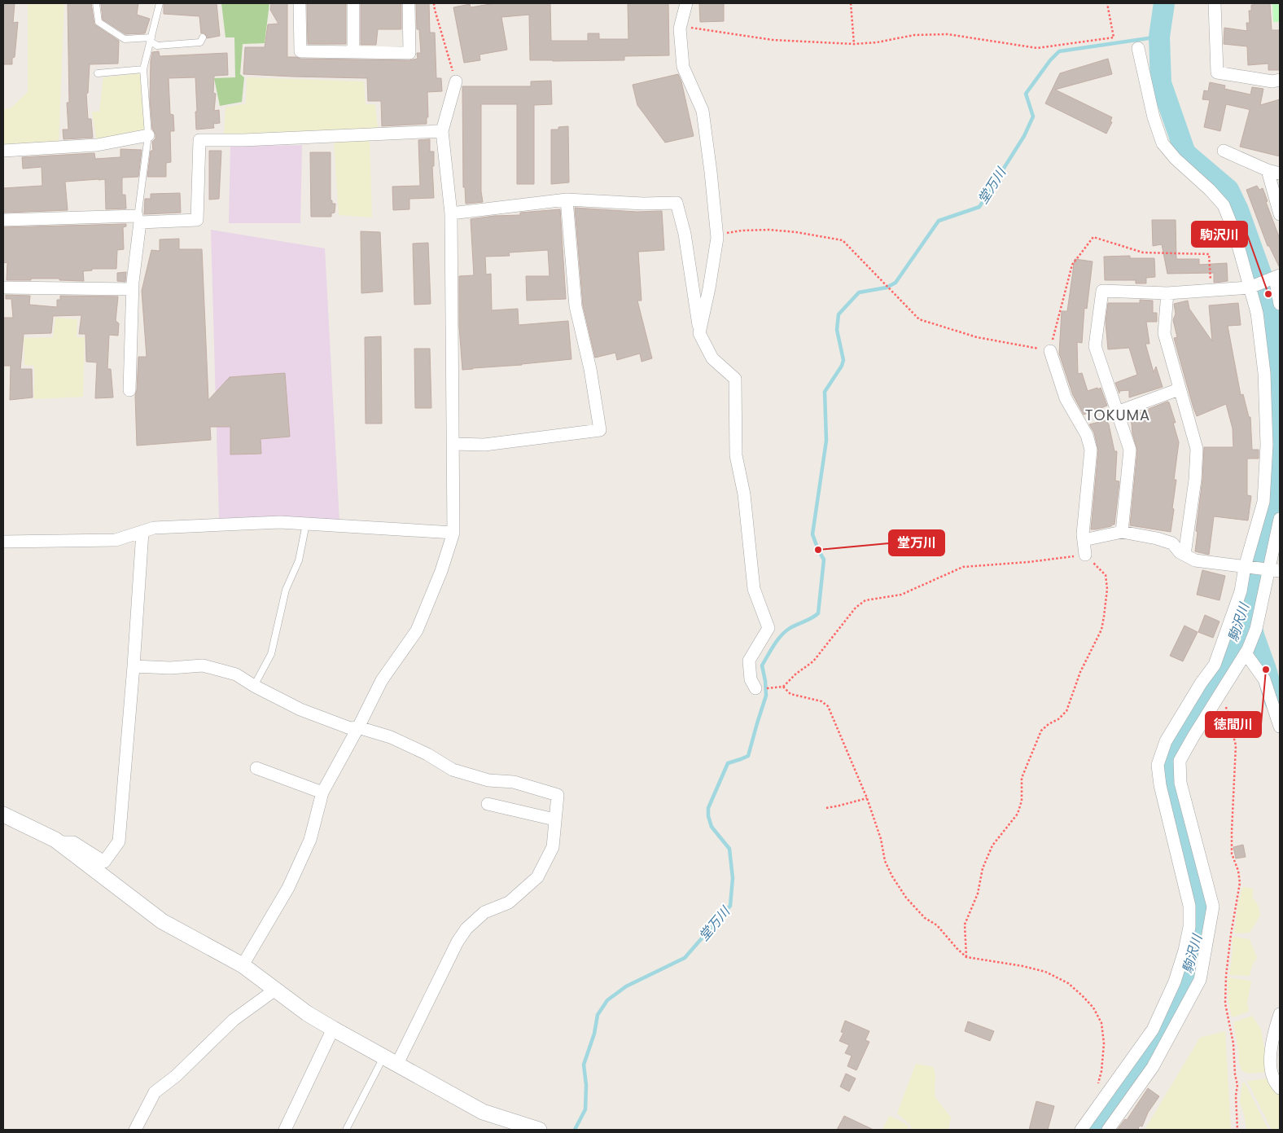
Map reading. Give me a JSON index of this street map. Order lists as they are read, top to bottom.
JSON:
{
  "districts": ["TOKUMA"],
  "water": ["堂万川", "駒沢川"],
  "places": ["駒沢川", "堂万川", "徳間川"]
}
